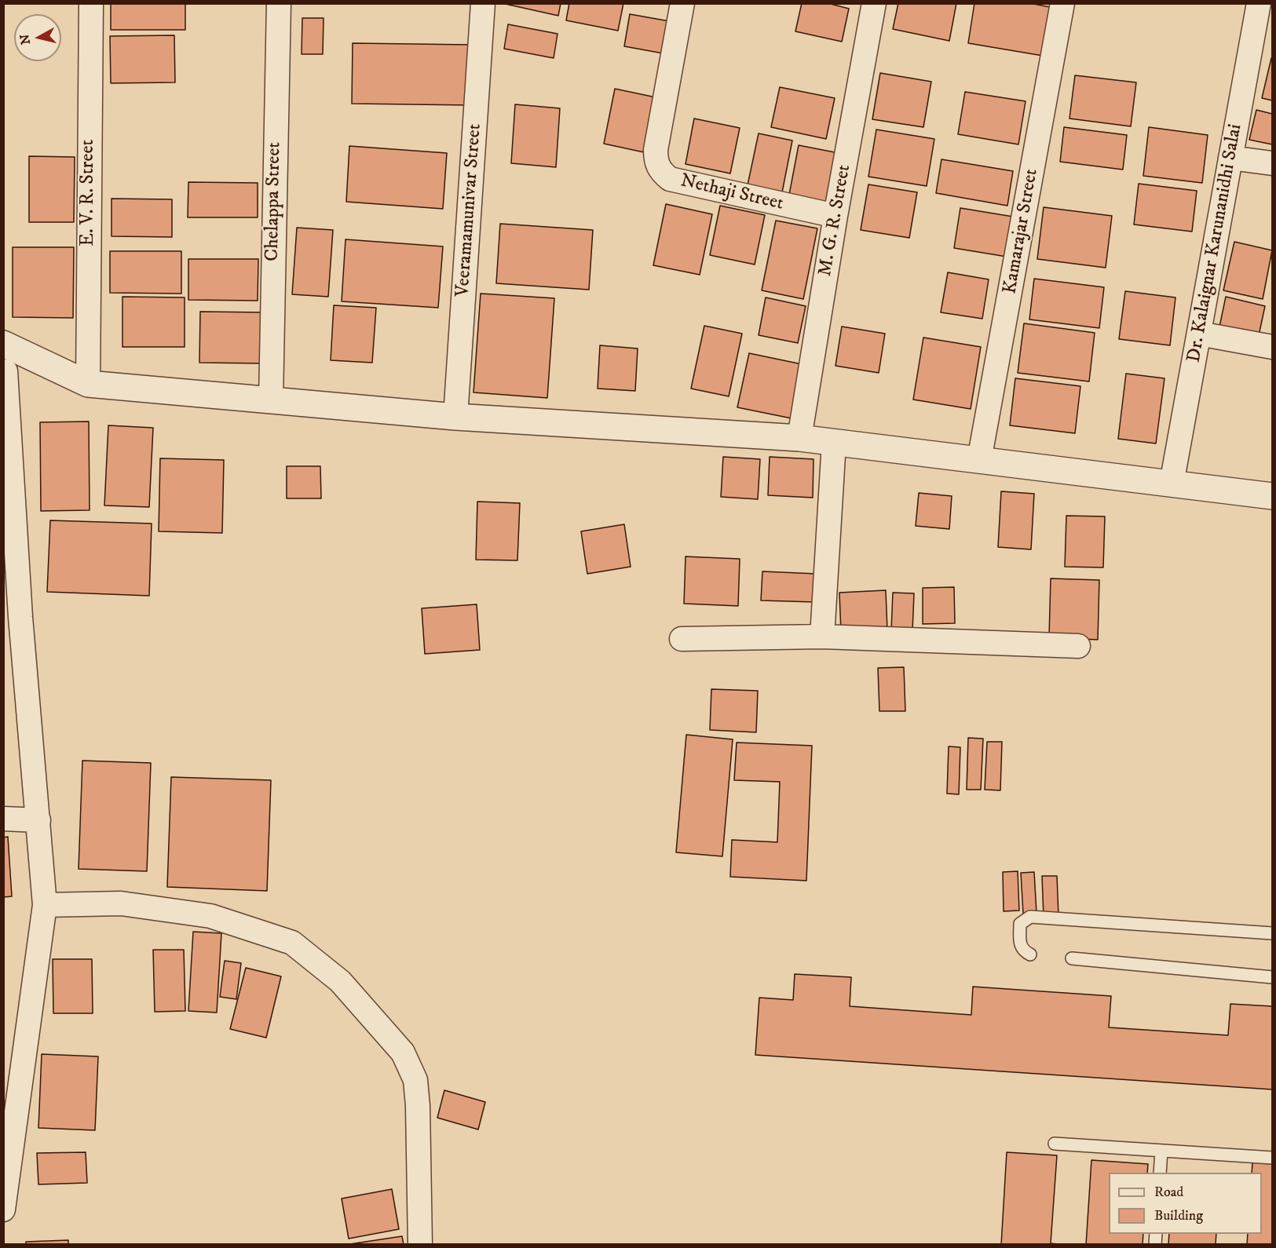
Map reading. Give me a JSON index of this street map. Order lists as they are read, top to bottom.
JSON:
{
  "streets": {
    "street": [
      "E. V. R. Street",
      "Nethaji Street",
      "Chelappa Street",
      "Veeramamunivar Street",
      "M. G. R. Street",
      "Kamarajar Street",
      "Dr. Kalaignar Karunanidhi Salai"
    ]
  },
  "crossings": [
    ["Nethaji Street", "M. G. R. Street"]
  ],
  "legend": ["Road", "Building"],
  "north": "left"
}
